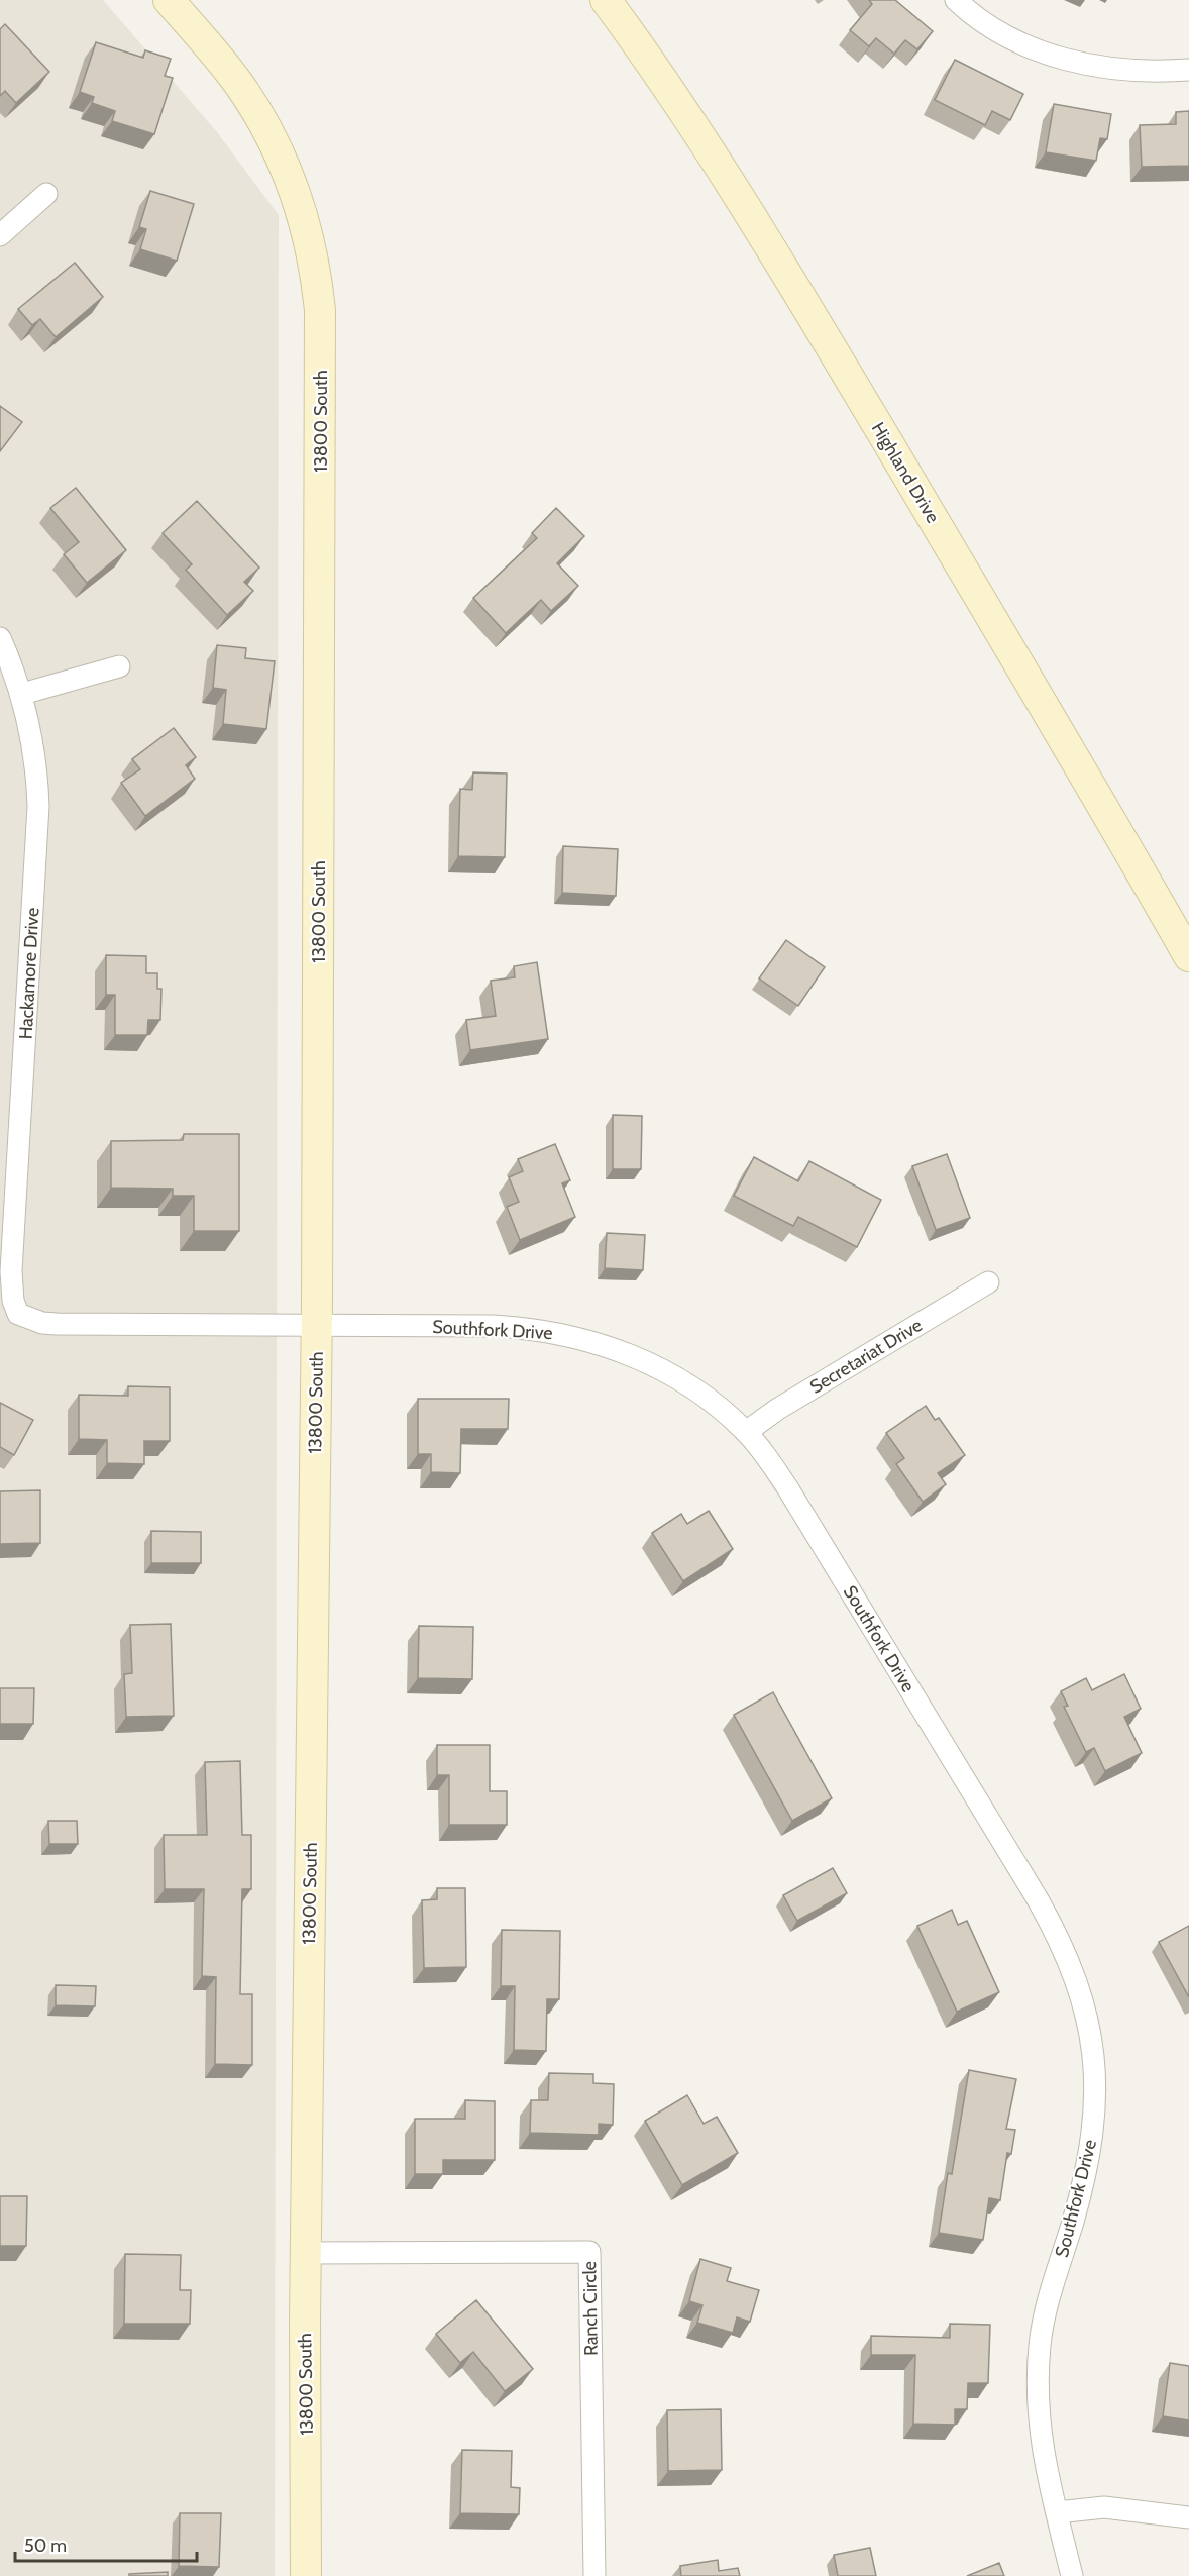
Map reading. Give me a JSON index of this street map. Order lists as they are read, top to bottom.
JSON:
{
  "streets": {
    "main road": ["13800 South", "Highland Drive"],
    "street": [
      "Hackamore Drive",
      "Southfork Drive",
      "Secretariat Drive",
      "Ranch Circle"
    ]
  },
  "crossings": [
    ["13800 South", "Southfork Drive"],
    ["13800 South", "Ranch Circle"],
    ["Hackamore Drive", "Southfork Drive"],
    ["Southfork Drive", "Secretariat Drive"]
  ],
  "scale_bar": "50 m"
}
